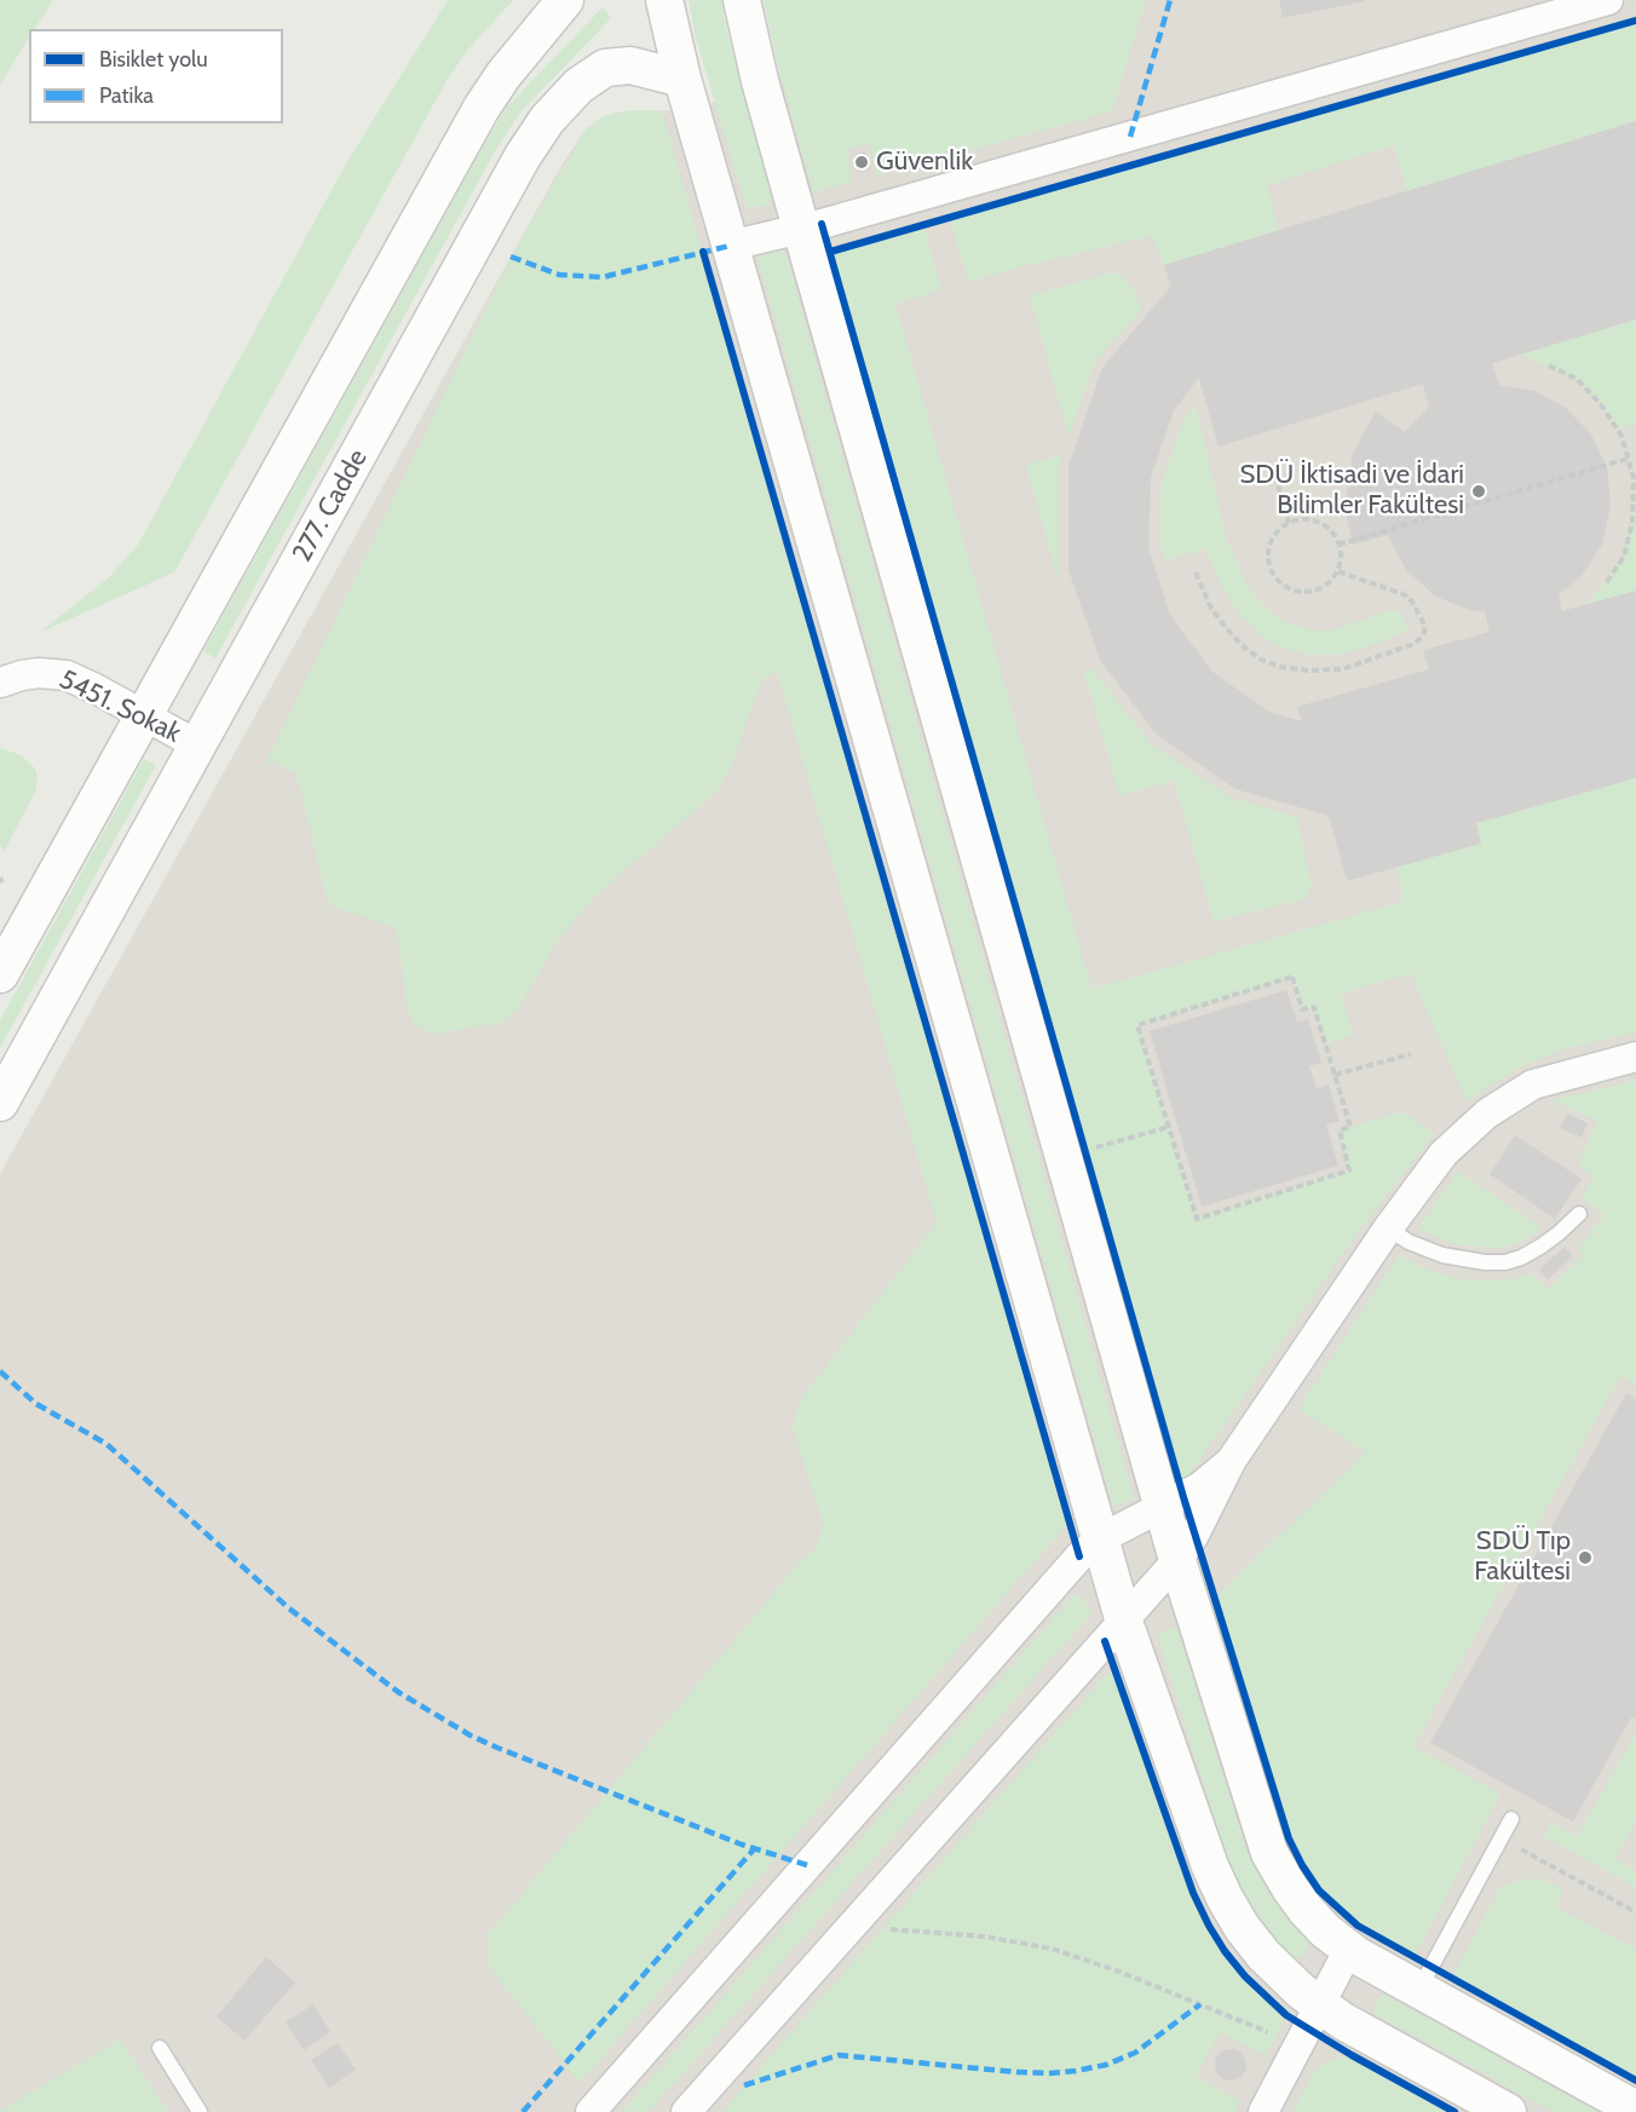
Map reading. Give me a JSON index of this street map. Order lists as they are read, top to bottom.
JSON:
{
  "streets": {
    "street": ["277. Cadde", "5451. Sokak"]
  },
  "crossings": [
    ["277. Cadde", "5451. Sokak"]
  ],
  "places": ["Güvenlik", "SDÜ İktisadi ve İdari Bilimler Fakültesi", "SDÜ Tıp Fakültesi"],
  "legend": ["Bisiklet yolu", "Patika"]
}
